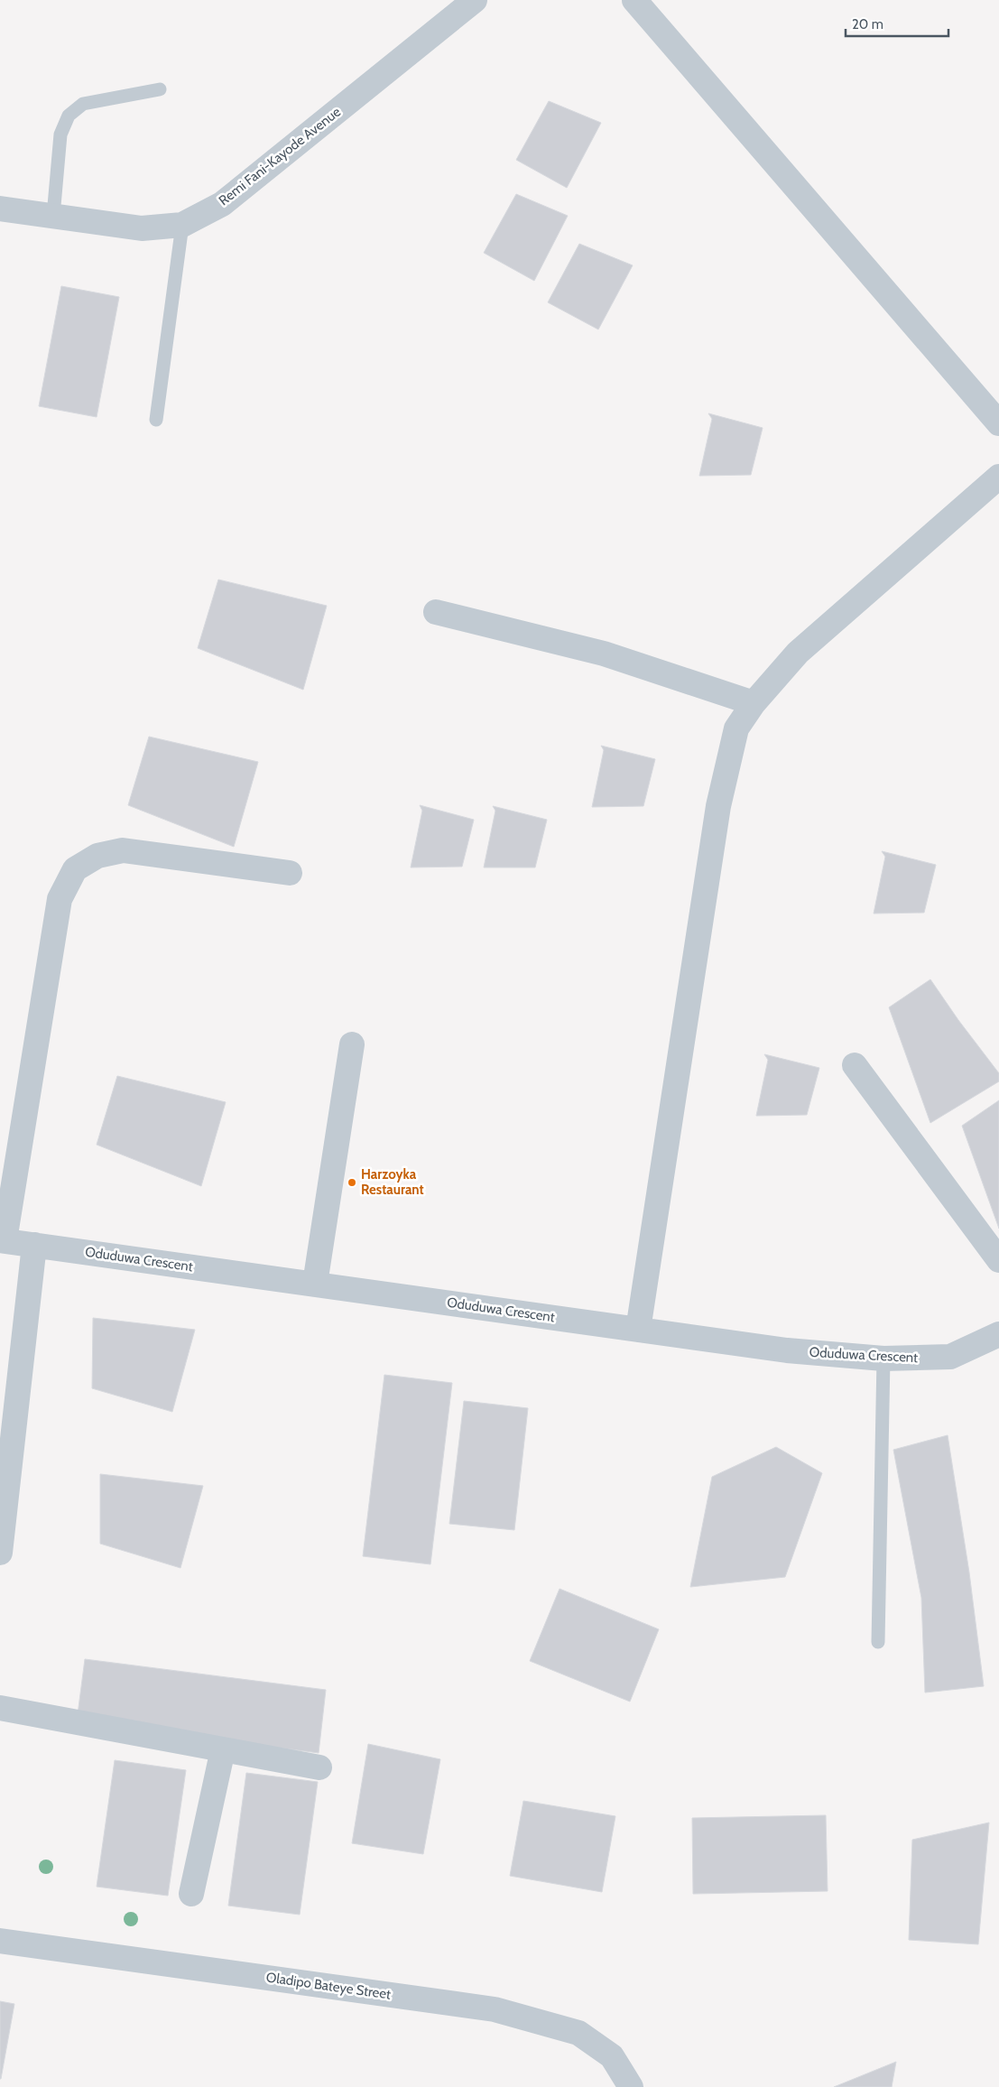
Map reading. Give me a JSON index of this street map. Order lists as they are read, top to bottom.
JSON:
{
  "streets": {
    "street": ["Remi Fani-Kayode Avenue", "Oduduwa Crescent", "Oladipo Bateye Street"]
  },
  "places": ["Harzoyka Restaurant"],
  "scale_bar": "20 m"
}
